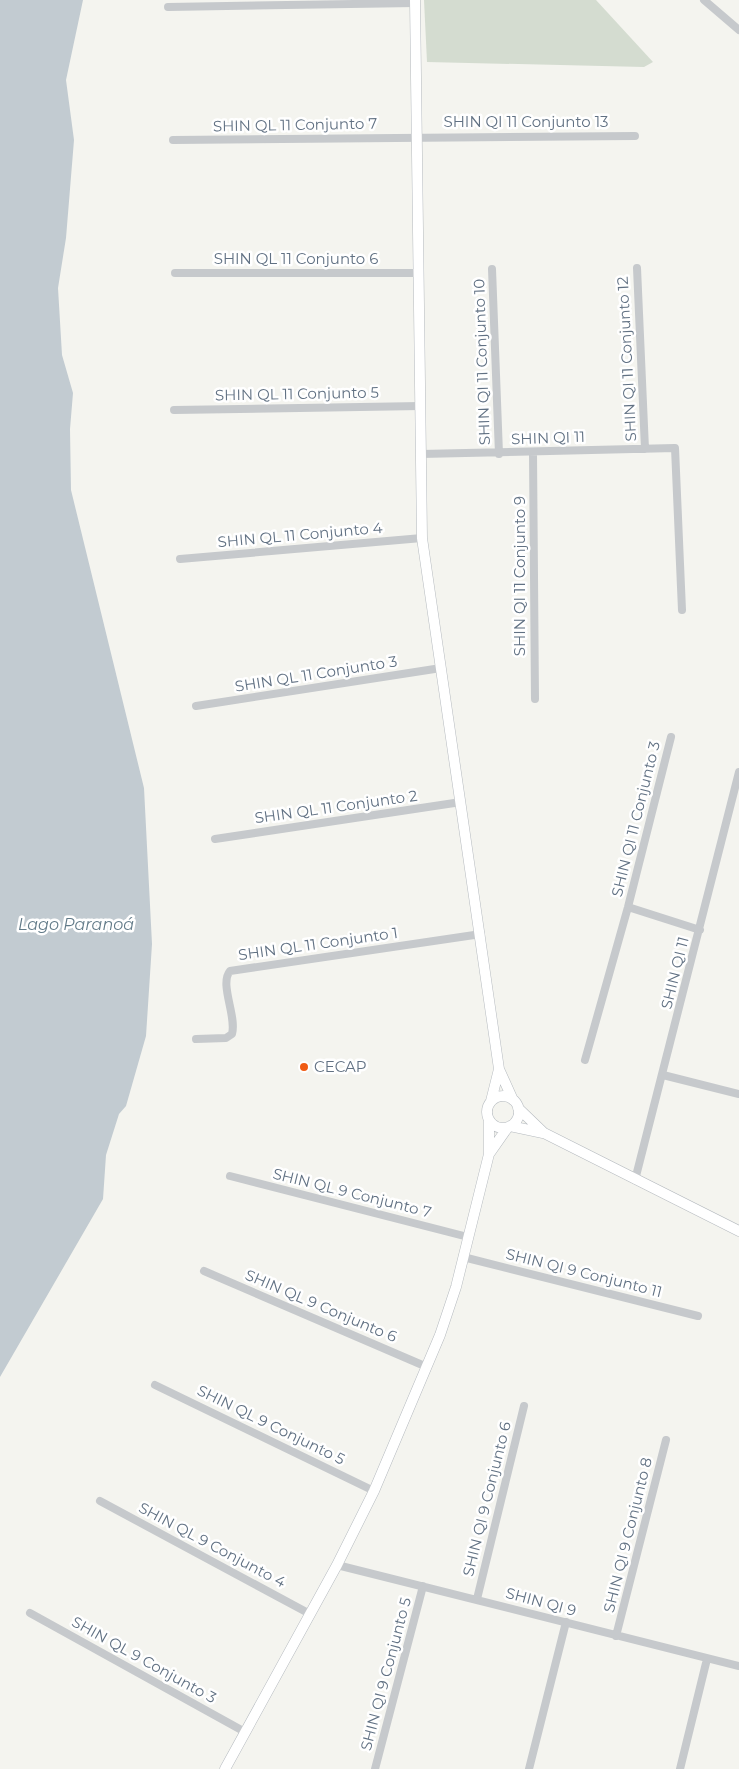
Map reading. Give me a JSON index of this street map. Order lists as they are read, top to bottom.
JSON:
{
  "streets": {
    "street": [
      "SHIN QI 11 Conjunto 13",
      "SHIN QL 11 Conjunto 7",
      "SHIN QL 11 Conjunto 6",
      "SHIN QI 11 Conjunto 12",
      "SHIN QI 11 Conjunto 10",
      "SHIN QL 11 Conjunto 5",
      "SHIN QI 11",
      "SHIN QL 11 Conjunto 4",
      "SHIN QI 11 Conjunto 9",
      "SHIN QL 11 Conjunto 3",
      "SHIN QL 11 Conjunto 2",
      "SHIN QI 11 Conjunto 3",
      "SHIN QL 11 Conjunto 1",
      "SHIN QL 9 Conjunto 7",
      "SHIN QI 9 Conjunto 11",
      "SHIN QL 9 Conjunto 6",
      "SHIN QL 9 Conjunto 5",
      "SHIN QI 9 Conjunto 6",
      "SHIN QI 9 Conjunto 8",
      "SHIN QL 9 Conjunto 4",
      "SHIN QI 9",
      "SHIN QL 9 Conjunto 3",
      "SHIN QI 9 Conjunto 5"
    ]
  },
  "crossings": [
    ["SHIN QI 11 Conjunto 13", "SHIN QL 11 Conjunto 7"],
    ["SHIN QI 11 Conjunto 12", "SHIN QI 11"],
    ["SHIN QI 11 Conjunto 10", "SHIN QI 11"],
    ["SHIN QI 11", "SHIN QI 11 Conjunto 9"],
    ["SHIN QI 9 Conjunto 6", "SHIN QI 9"],
    ["SHIN QI 9 Conjunto 8", "SHIN QI 9"],
    ["SHIN QI 9", "SHIN QI 9 Conjunto 5"]
  ],
  "water": ["Lago Paranoá"],
  "places": ["CECAP"]
}
